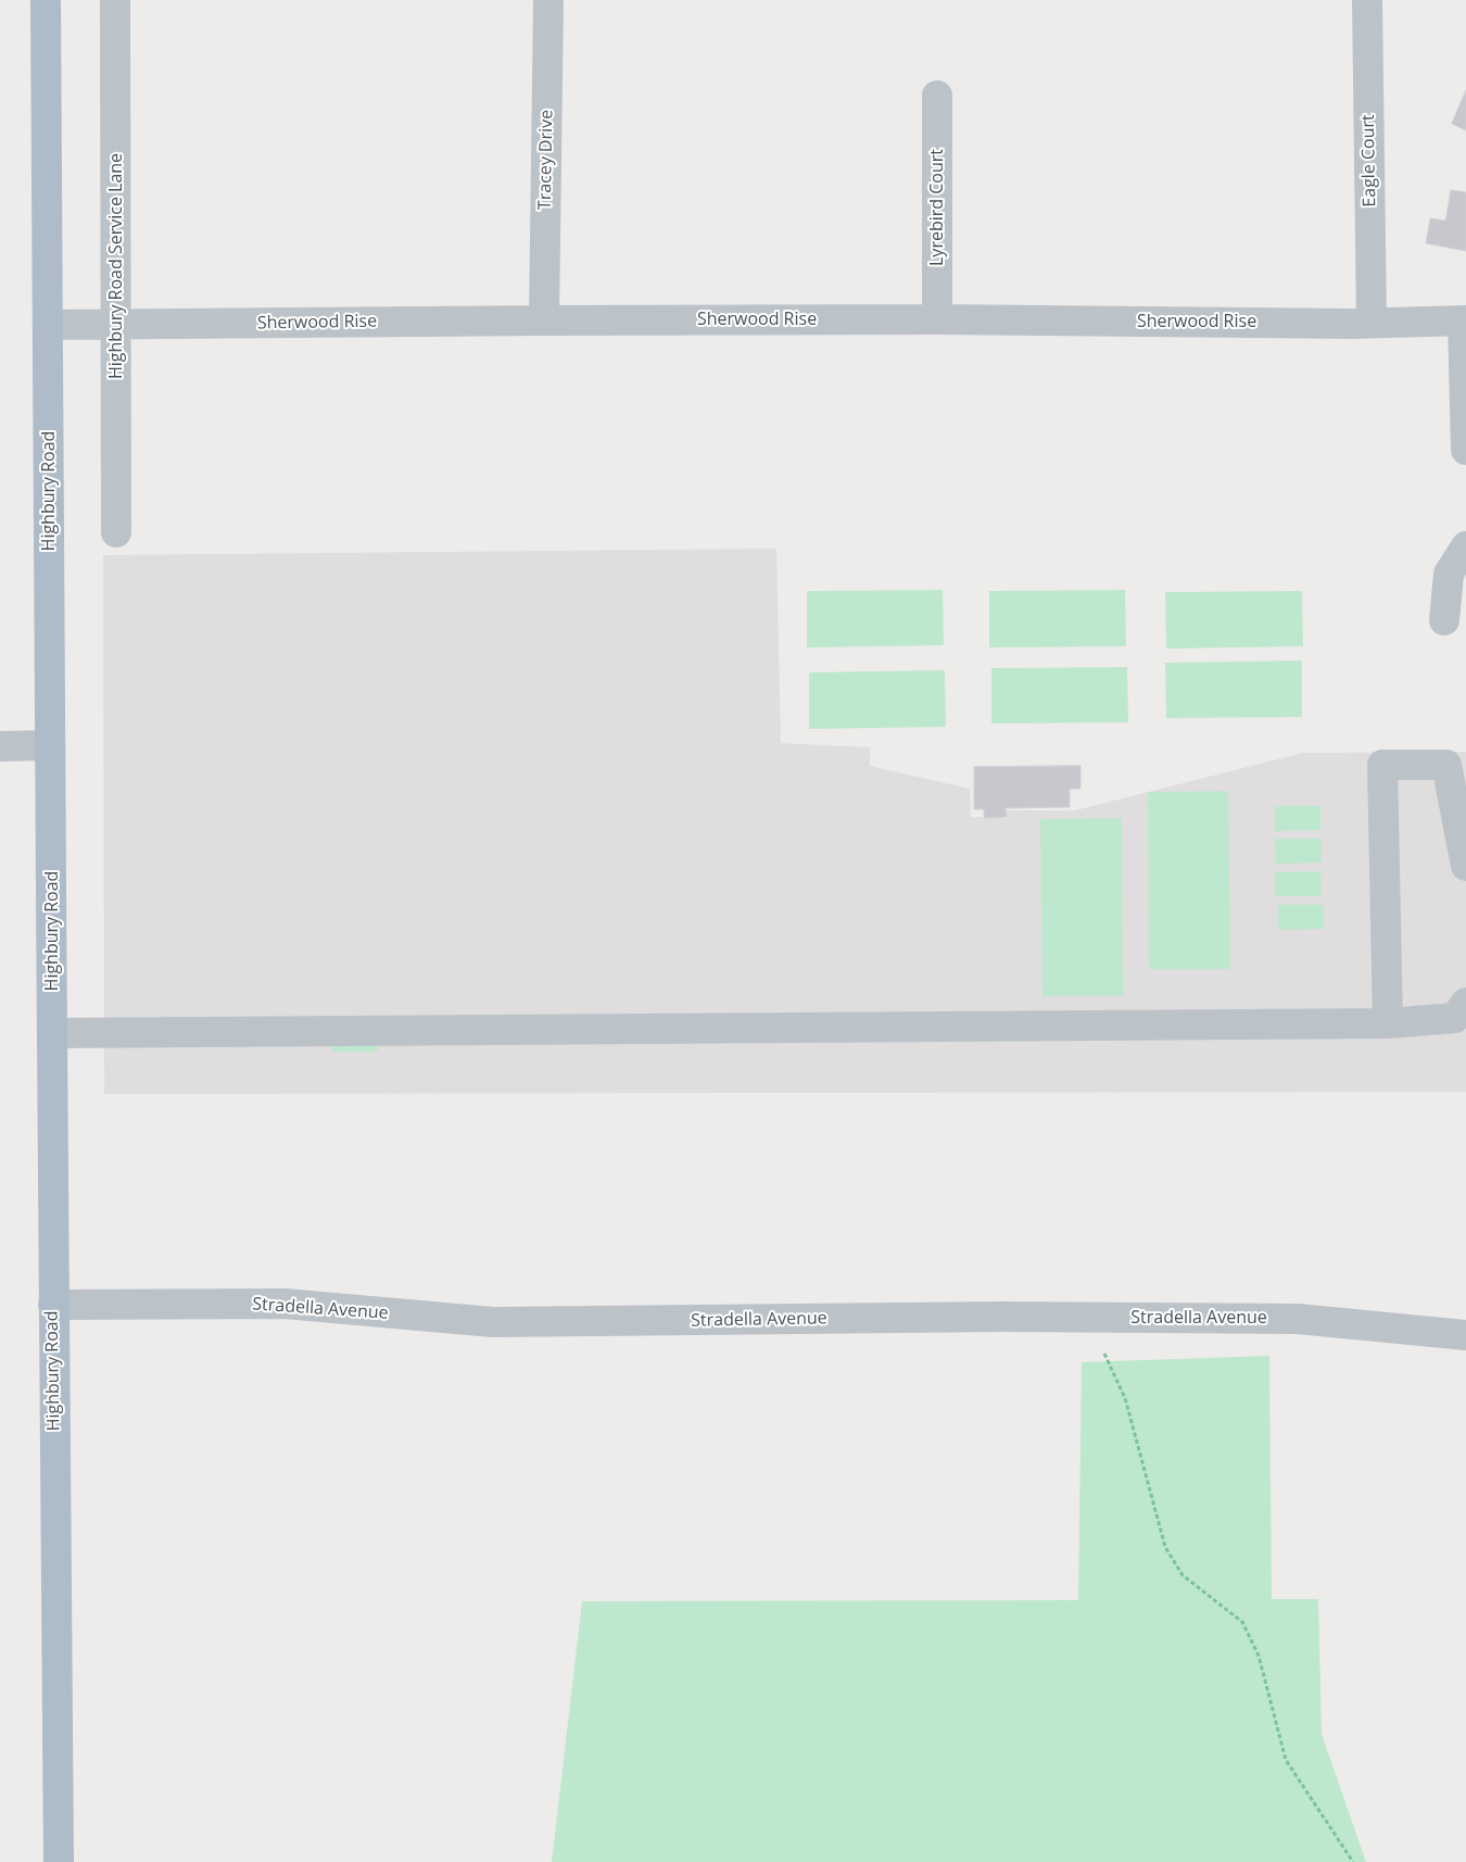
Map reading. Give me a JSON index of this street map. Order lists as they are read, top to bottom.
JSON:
{
  "streets": {
    "main road": ["Highbury Road"],
    "street": [
      "Tracey Drive",
      "Eagle Court",
      "Lyrebird Court",
      "Highbury Road Service Lane",
      "Sherwood Rise",
      "Stradella Avenue"
    ]
  },
  "crossings": [
    ["Tracey Drive", "Sherwood Rise"],
    ["Eagle Court", "Sherwood Rise"],
    ["Lyrebird Court", "Sherwood Rise"],
    ["Highbury Road Service Lane", "Sherwood Rise"],
    ["Sherwood Rise", "Highbury Road"],
    ["Highbury Road", "Stradella Avenue"]
  ]
}
